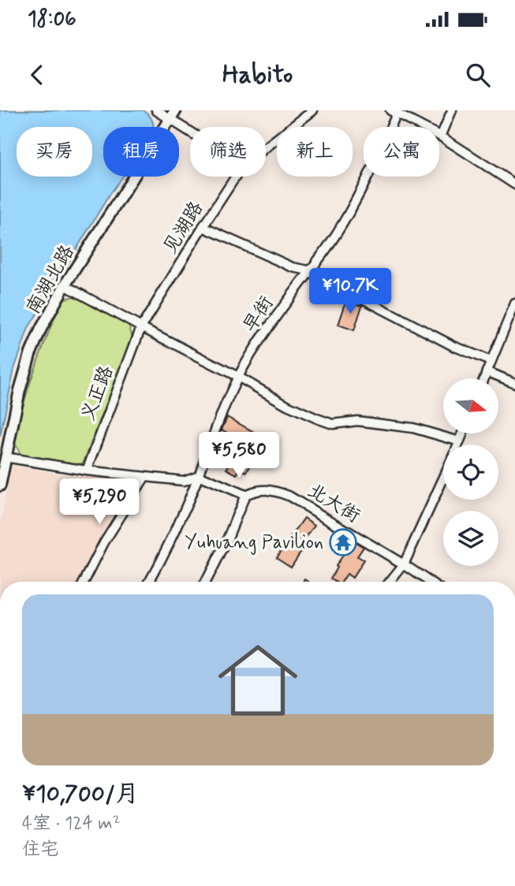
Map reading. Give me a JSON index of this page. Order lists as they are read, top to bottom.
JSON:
{
  "streets": {
    "main road": ["南湖北路"],
    "street": [
      "见湖路",
      "早街",
      "义正路",
      "北大街"
    ]
  },
  "crossings": [
    ["见湖路", "义正路"]
  ],
  "places": {
    "temple": ["Yuhuang Pavilion"]
  },
  "north": "right",
  "page": {
    "status": "18:06",
    "header": "Habito",
    "chip": [
      "买房",
      "租房",
      "筛选",
      "新上",
      "公寓"
    ],
    "price": ["¥10.7K", "¥5,580", "¥5,290"],
    "list": [
      {
        "name": "¥10,700/月",
        "note": "4室 · 124 m² · 住宅"
      }
    ]
  }
}
